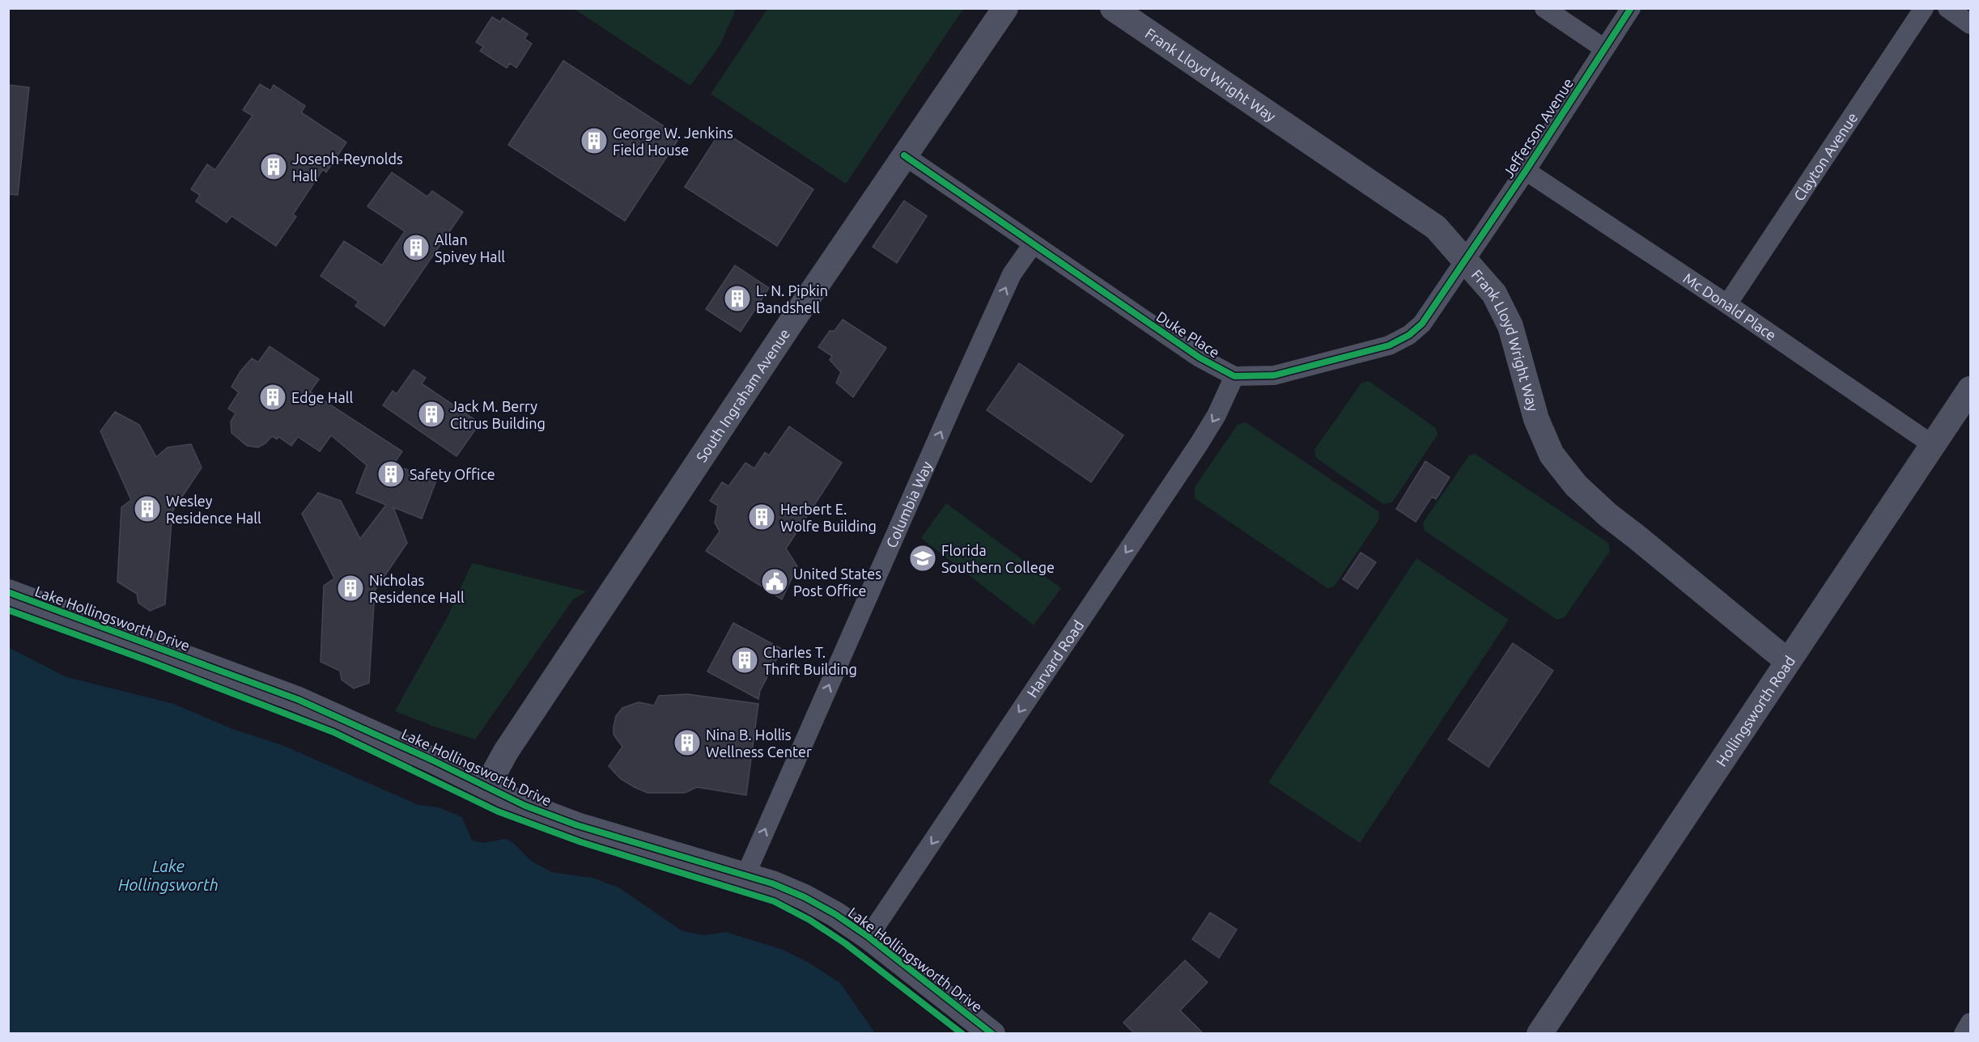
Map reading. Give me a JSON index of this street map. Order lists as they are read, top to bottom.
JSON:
{
  "streets": {
    "street": [
      "Frank Lloyd Wright Way",
      "Jefferson Avenue",
      "Clayton Avenue",
      "Mc Donald Place",
      "Duke Place",
      "South Ingraham Avenue",
      "Columbia Way",
      "Lake Hollingsworth Drive",
      "Harvard Road",
      "Hollingsworth Road"
    ]
  },
  "crossings": [
    ["Frank Lloyd Wright Way", "Jefferson Avenue"],
    ["Frank Lloyd Wright Way", "Duke Place"],
    ["Frank Lloyd Wright Way", "Hollingsworth Road"],
    ["Jefferson Avenue", "Mc Donald Place"],
    ["Jefferson Avenue", "Duke Place"],
    ["Clayton Avenue", "Mc Donald Place"],
    ["Mc Donald Place", "Hollingsworth Road"],
    ["Duke Place", "South Ingraham Avenue"],
    ["Duke Place", "Columbia Way"],
    ["Duke Place", "Harvard Road"],
    ["South Ingraham Avenue", "Lake Hollingsworth Drive"],
    ["Columbia Way", "Lake Hollingsworth Drive"],
    ["Lake Hollingsworth Drive", "Harvard Road"]
  ],
  "one_way": ["Columbia Way", "Harvard Road"],
  "water": ["Lake Hollingsworth"],
  "places": {
    "building": [
      "George W. Jenkins Field House",
      "Joseph-Reynolds Hall",
      "Allan Spivey Hall",
      "L. N. Pipkin Bandshell",
      "Edge Hall",
      "Jack M. Berry Citrus Building",
      "Safety Office",
      "Wesley Residence Hall",
      "Herbert E. Wolfe Building",
      "Nicholas Residence Hall",
      "Charles T. Thrift Building",
      "Nina B. Hollis Wellness Center"
    ],
    "school or university": ["Florida Southern College"],
    "public building": ["United States Post Office"]
  }
}
